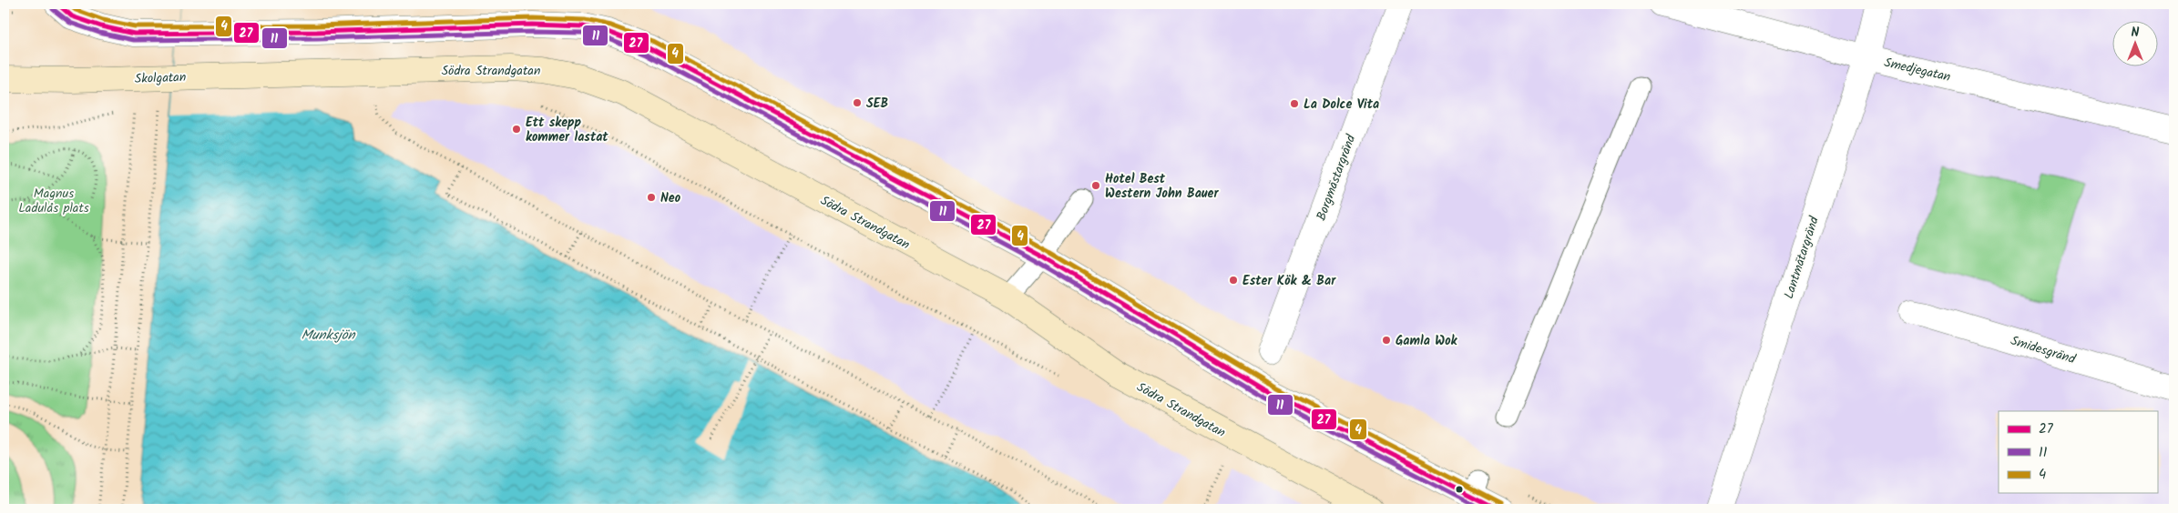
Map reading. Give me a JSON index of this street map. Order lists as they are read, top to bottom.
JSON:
{
  "streets": {
    "street": [
      "Smedjegatan",
      "Södra Strandgatan",
      "Skolgatan",
      "Borgmästargränd",
      "Lantmätargränd",
      "Smidesgränd"
    ]
  },
  "crossings": [
    ["Smedjegatan", "Lantmätargränd"],
    ["Södra Strandgatan", "Skolgatan"]
  ],
  "water": ["Munksjön"],
  "parks": ["Magnus Ladulås plats"],
  "places": [
    "SEB",
    "La Dolce Vita",
    "Ett skepp kommer lastat",
    "Hotel Best Western John Bauer",
    "Neo",
    "Ester Kök & Bar",
    "Gamla Wok"
  ],
  "lines": ["transit line 27", "transit line 4", "transit line 11"],
  "legend": ["27", "11", "4"],
  "north": "top"
}
